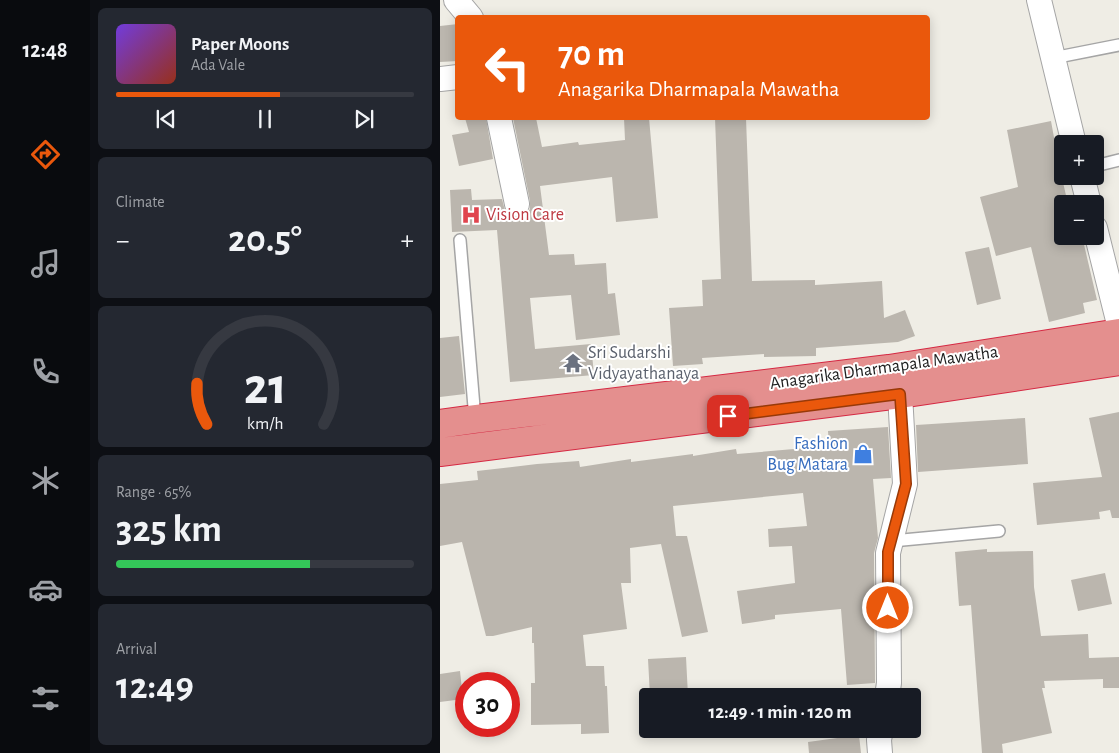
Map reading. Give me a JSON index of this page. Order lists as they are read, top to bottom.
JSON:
{
  "streets": {
    "highway": ["Anagarika Dharmapala Mawatha"]
  },
  "places": {
    "hospital": ["Vision Care"],
    "temple": ["Sri Sudarshi Vidyayathanaya"],
    "shop": ["Fashion Bug Matara"]
  },
  "page": {
    "tabs": "12:48",
    "turn": ["70 m", "Anagarika Dharmapala Mawatha"],
    "song": ["Paper Moons", "Ada Vale"],
    "map_buttons": ["+", "−"],
    "tile": [
      "Climate",
      ["Range · 65%", "325 km"],
      ["Arrival", "12:49"]
    ],
    "heat": ["−", "20.5°", "+"],
    "limit": "30",
    "trip": "12:49 · 1 min · 120 m",
    "gauge": ["21", "km/h"]
  }
}
